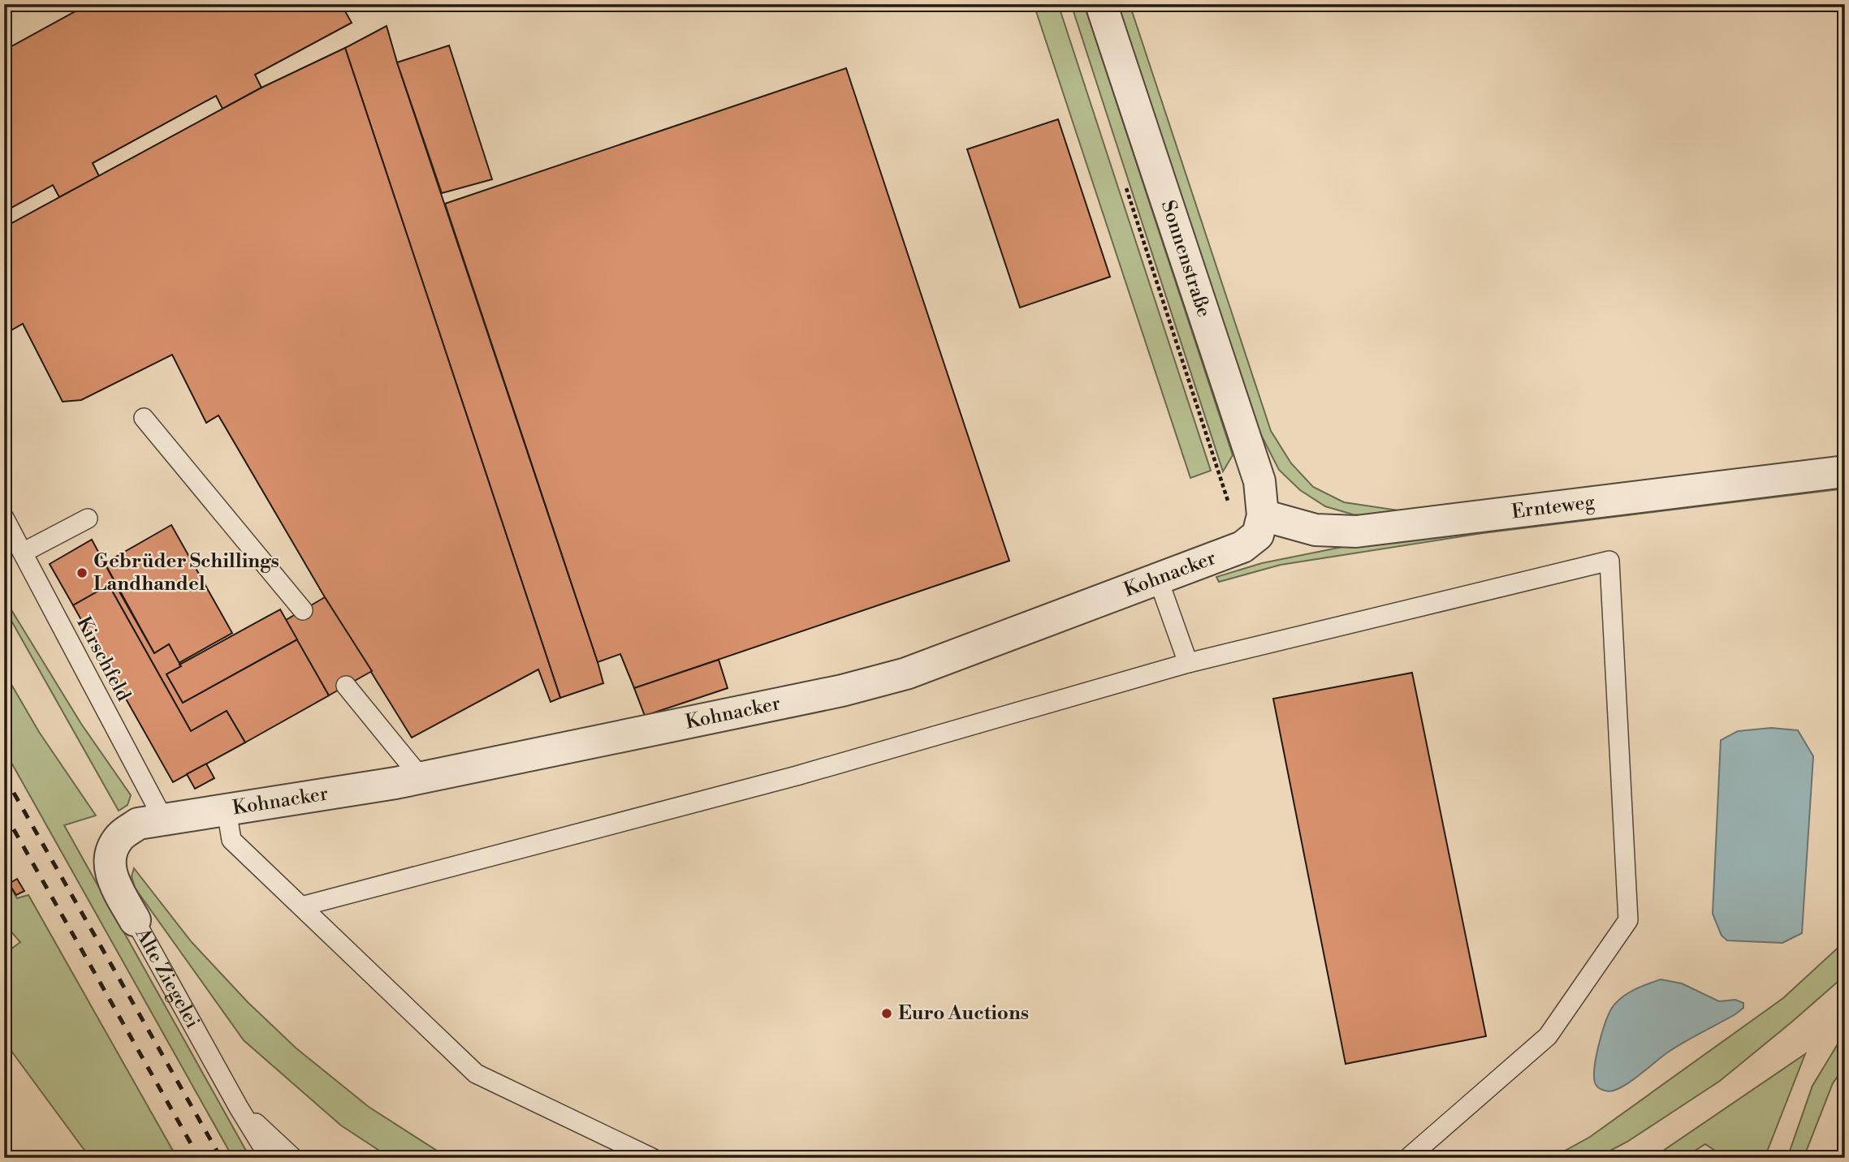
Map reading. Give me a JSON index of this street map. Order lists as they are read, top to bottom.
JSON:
{
  "streets": {
    "street": [
      "Sonnenstraße",
      "Ernteweg",
      "Kohnacker",
      "Alte Ziegelei"
    ],
    "lane": ["Kirschfeld"]
  },
  "crossings": [
    ["Sonnenstraße", "Ernteweg"],
    ["Sonnenstraße", "Kohnacker"],
    ["Ernteweg", "Kohnacker"],
    ["Kohnacker", "Kirschfeld"],
    ["Kohnacker", "Alte Ziegelei"],
    ["Kirschfeld", "Alte Ziegelei"]
  ],
  "places": ["Gebrüder Schillings Landhandel", "Euro Auctions"]
}
